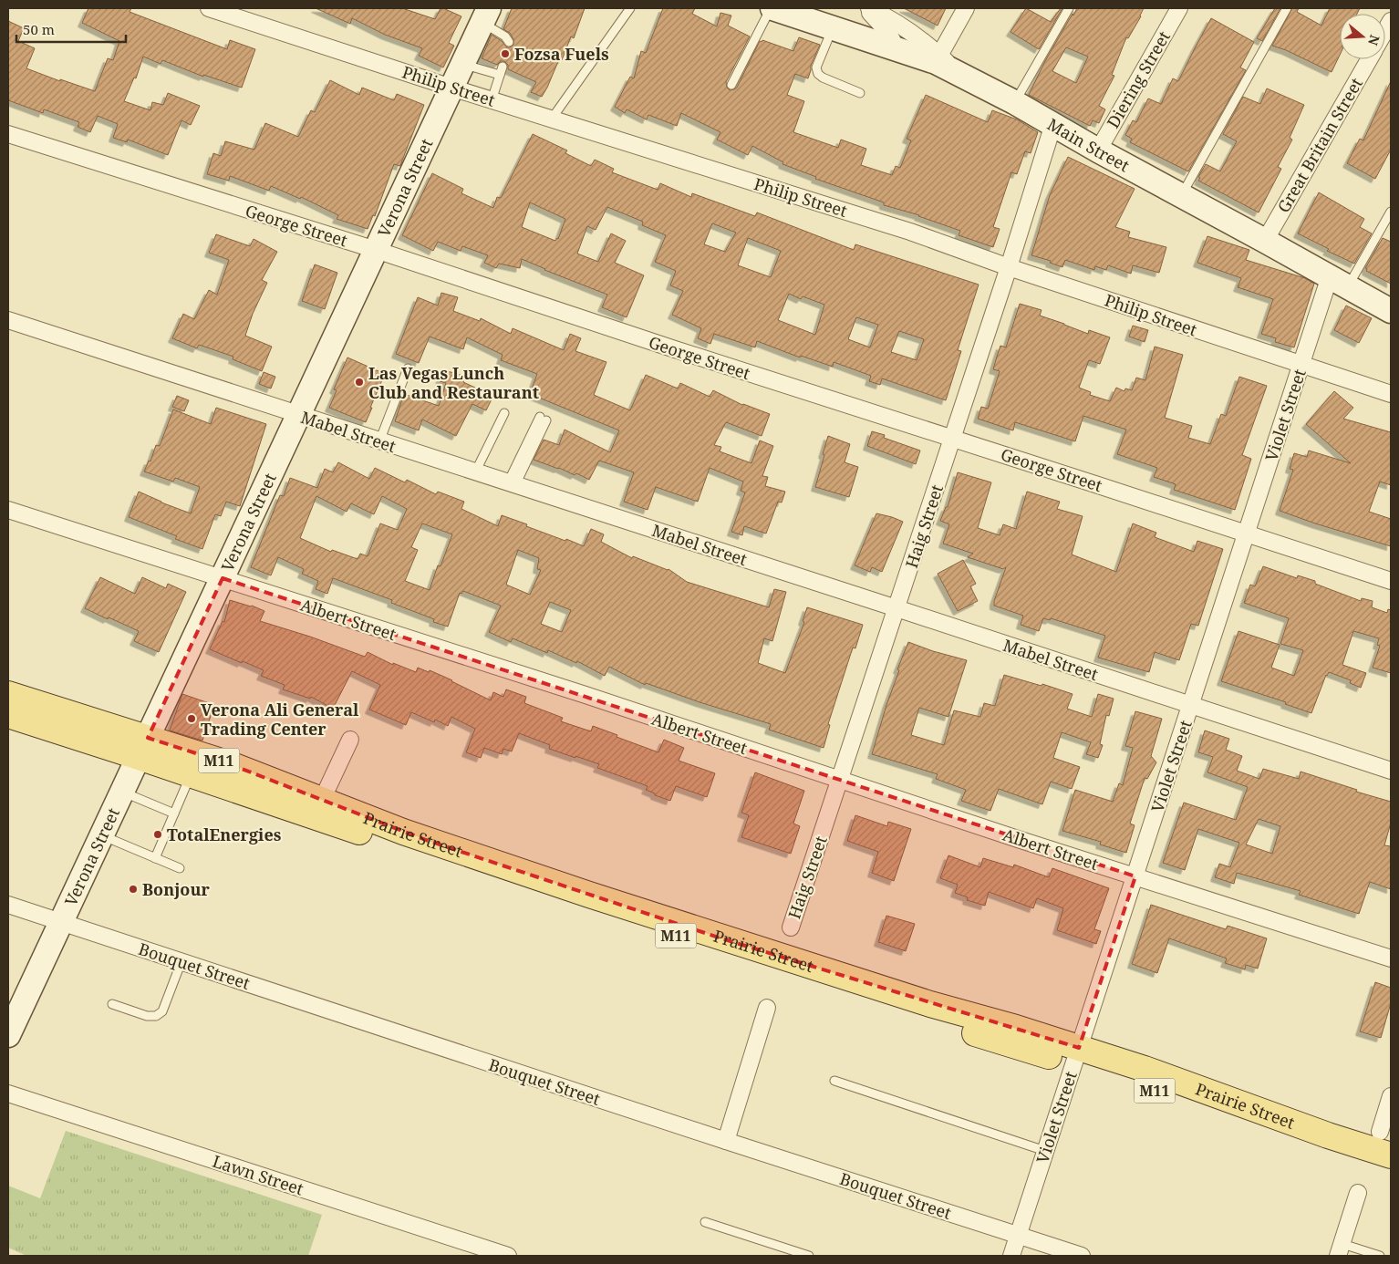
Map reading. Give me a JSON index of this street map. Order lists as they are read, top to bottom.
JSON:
{
  "streets": {
    "main road": [
      "Main Street",
      "Verona Street",
      "M11",
      "Prairie Street"
    ],
    "street": [
      "Diering Street",
      "Philip Street",
      "Great Britain Street",
      "George Street",
      "Violet Street",
      "Mabel Street",
      "Haig Street",
      "Albert Street",
      "Bouquet Street",
      "Lawn Street"
    ]
  },
  "crossings": [
    ["Diering Street", "Main Street"],
    ["Philip Street", "Verona Street"],
    ["Philip Street", "Violet Street"],
    ["Philip Street", "Haig Street"],
    ["Main Street", "Great Britain Street"],
    ["Main Street", "Violet Street"],
    ["Main Street", "Haig Street"],
    ["Verona Street", "George Street"],
    ["Verona Street", "Mabel Street"],
    ["Verona Street", "Albert Street"],
    ["Verona Street", "Prairie Street"],
    ["Verona Street", "Bouquet Street"],
    ["George Street", "Violet Street"],
    ["George Street", "Haig Street"],
    ["Violet Street", "Mabel Street"],
    ["Violet Street", "Albert Street"],
    ["Violet Street", "Prairie Street"],
    ["Violet Street", "Bouquet Street"],
    ["Mabel Street", "Haig Street"],
    ["Haig Street", "Albert Street"]
  ],
  "places": [
    "Fozsa Fuels",
    "Las Vegas Lunch Club and Restaurant",
    "Verona Ali General Trading Center",
    "TotalEnergies",
    "Bonjour"
  ],
  "scale_bar": "50 m",
  "north": "right"
}
